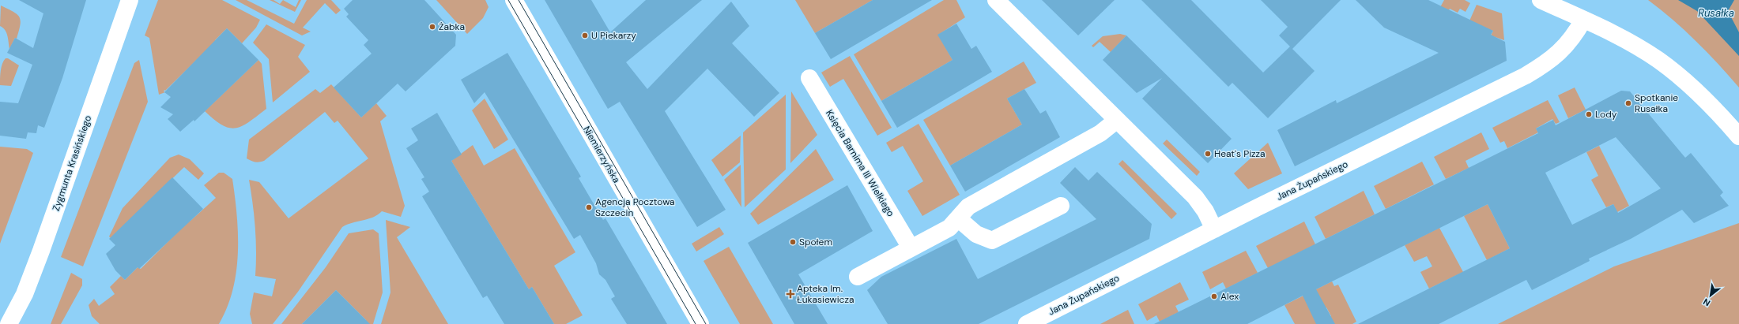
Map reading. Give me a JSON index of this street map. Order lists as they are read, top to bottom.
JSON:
{
  "streets": {
    "street": [
      "Niemierzyńska",
      "Zygmunta Krasińskiego",
      "Księcia Barnima III Wielkiego",
      "Jana Żupańskiego"
    ]
  },
  "water": ["Rusałka"],
  "places": {
    "other": [
      "Żabka",
      "U Piekarzy",
      "Spotkanie Rusałka",
      "Lody",
      "Heat's Pizza",
      "Agencja Pocztowa Szczecin",
      "Społem",
      "Alex"
    ],
    "health": ["Apteka Im. Łukasiewicza"]
  },
  "north": "bottom left"
}
